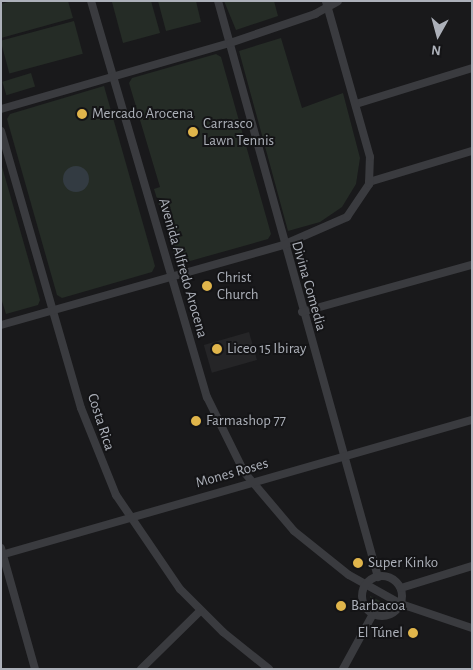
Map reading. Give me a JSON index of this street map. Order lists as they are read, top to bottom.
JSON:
{
  "streets": {
    "street": [
      "Avenida Alfredo Arocena",
      "Divina Comedia",
      "Costa Rica",
      "Mones Roses"
    ]
  },
  "crossings": [
    ["Avenida Alfredo Arocena", "Mones Roses"],
    ["Divina Comedia", "Mones Roses"],
    ["Costa Rica", "Mones Roses"]
  ],
  "places": [
    "Mercado Arocena",
    "Carrasco Lawn Tennis",
    "Christ Church",
    "Liceo 15 Ibiray",
    "Farmashop 77",
    "Super Kinko",
    "Barbacoa",
    "El Túnel"
  ],
  "north": "bottom"
}
